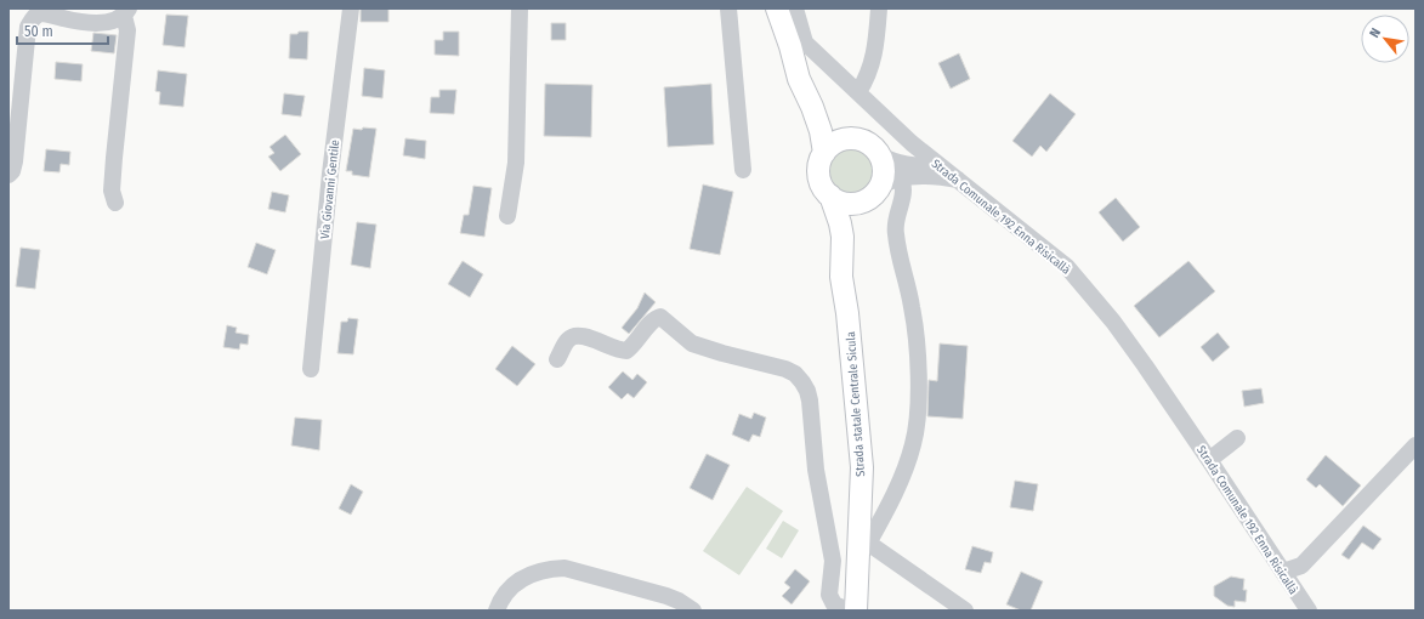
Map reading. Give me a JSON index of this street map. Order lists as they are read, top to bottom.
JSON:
{
  "streets": {
    "main road": ["Strada statale Centrale Sicula"],
    "street": ["Via Giovanni Gentile", "Strada Comunale 192 Enna Risicallà"]
  },
  "scale_bar": "50 m",
  "north": "top left"
}
